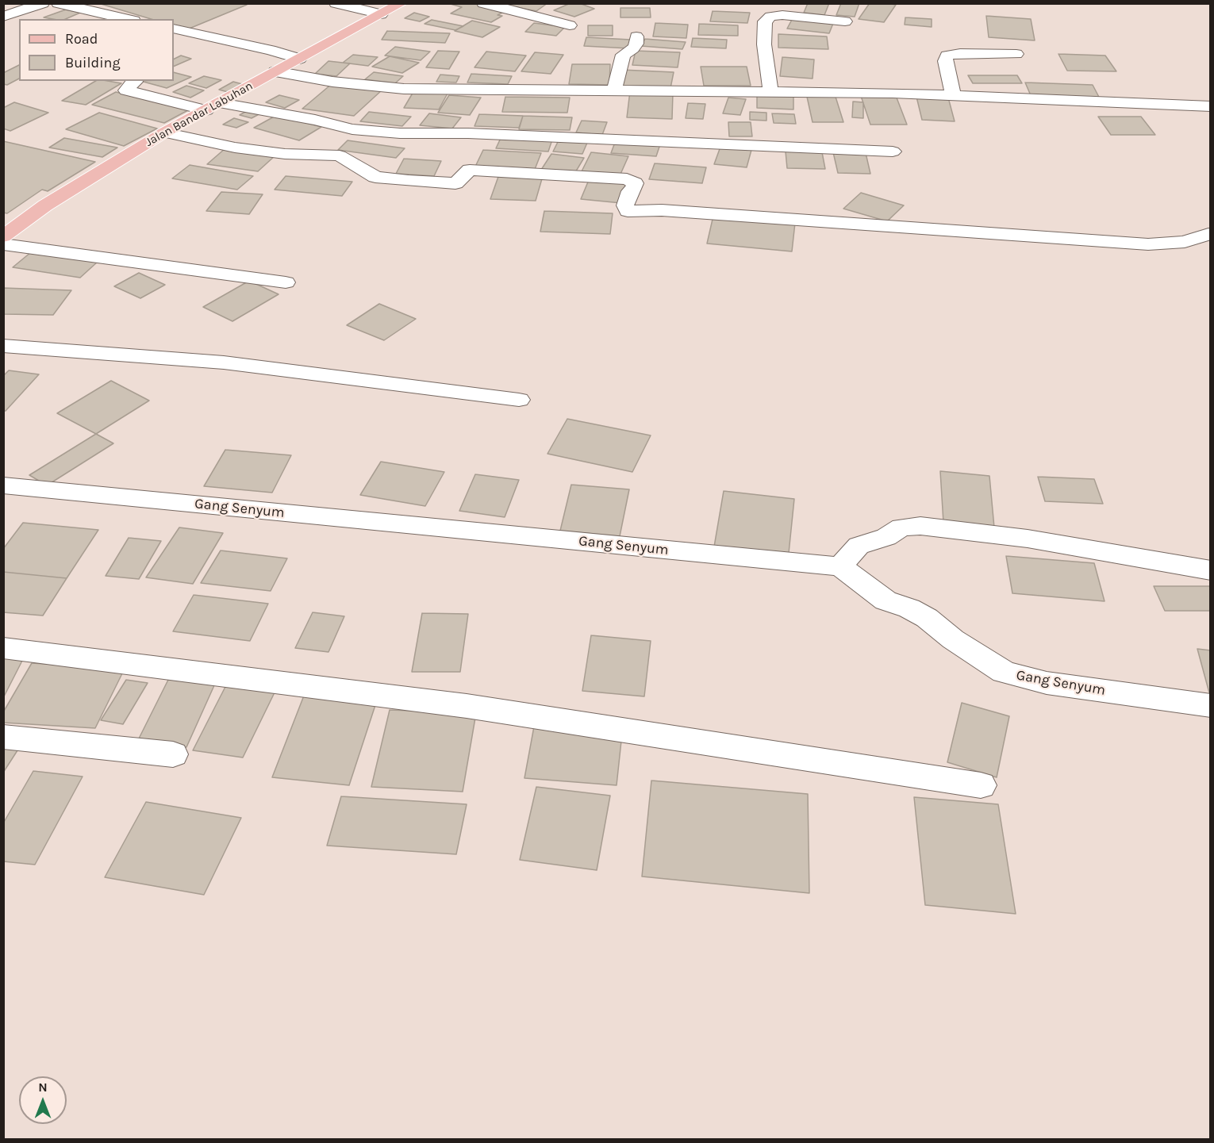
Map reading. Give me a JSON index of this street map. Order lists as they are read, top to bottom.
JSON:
{
  "streets": {
    "main road": ["Jalan Bandar Labuhan"],
    "street": ["Gang Senyum"]
  },
  "legend": ["Road", "Building"],
  "north": "top"
}
